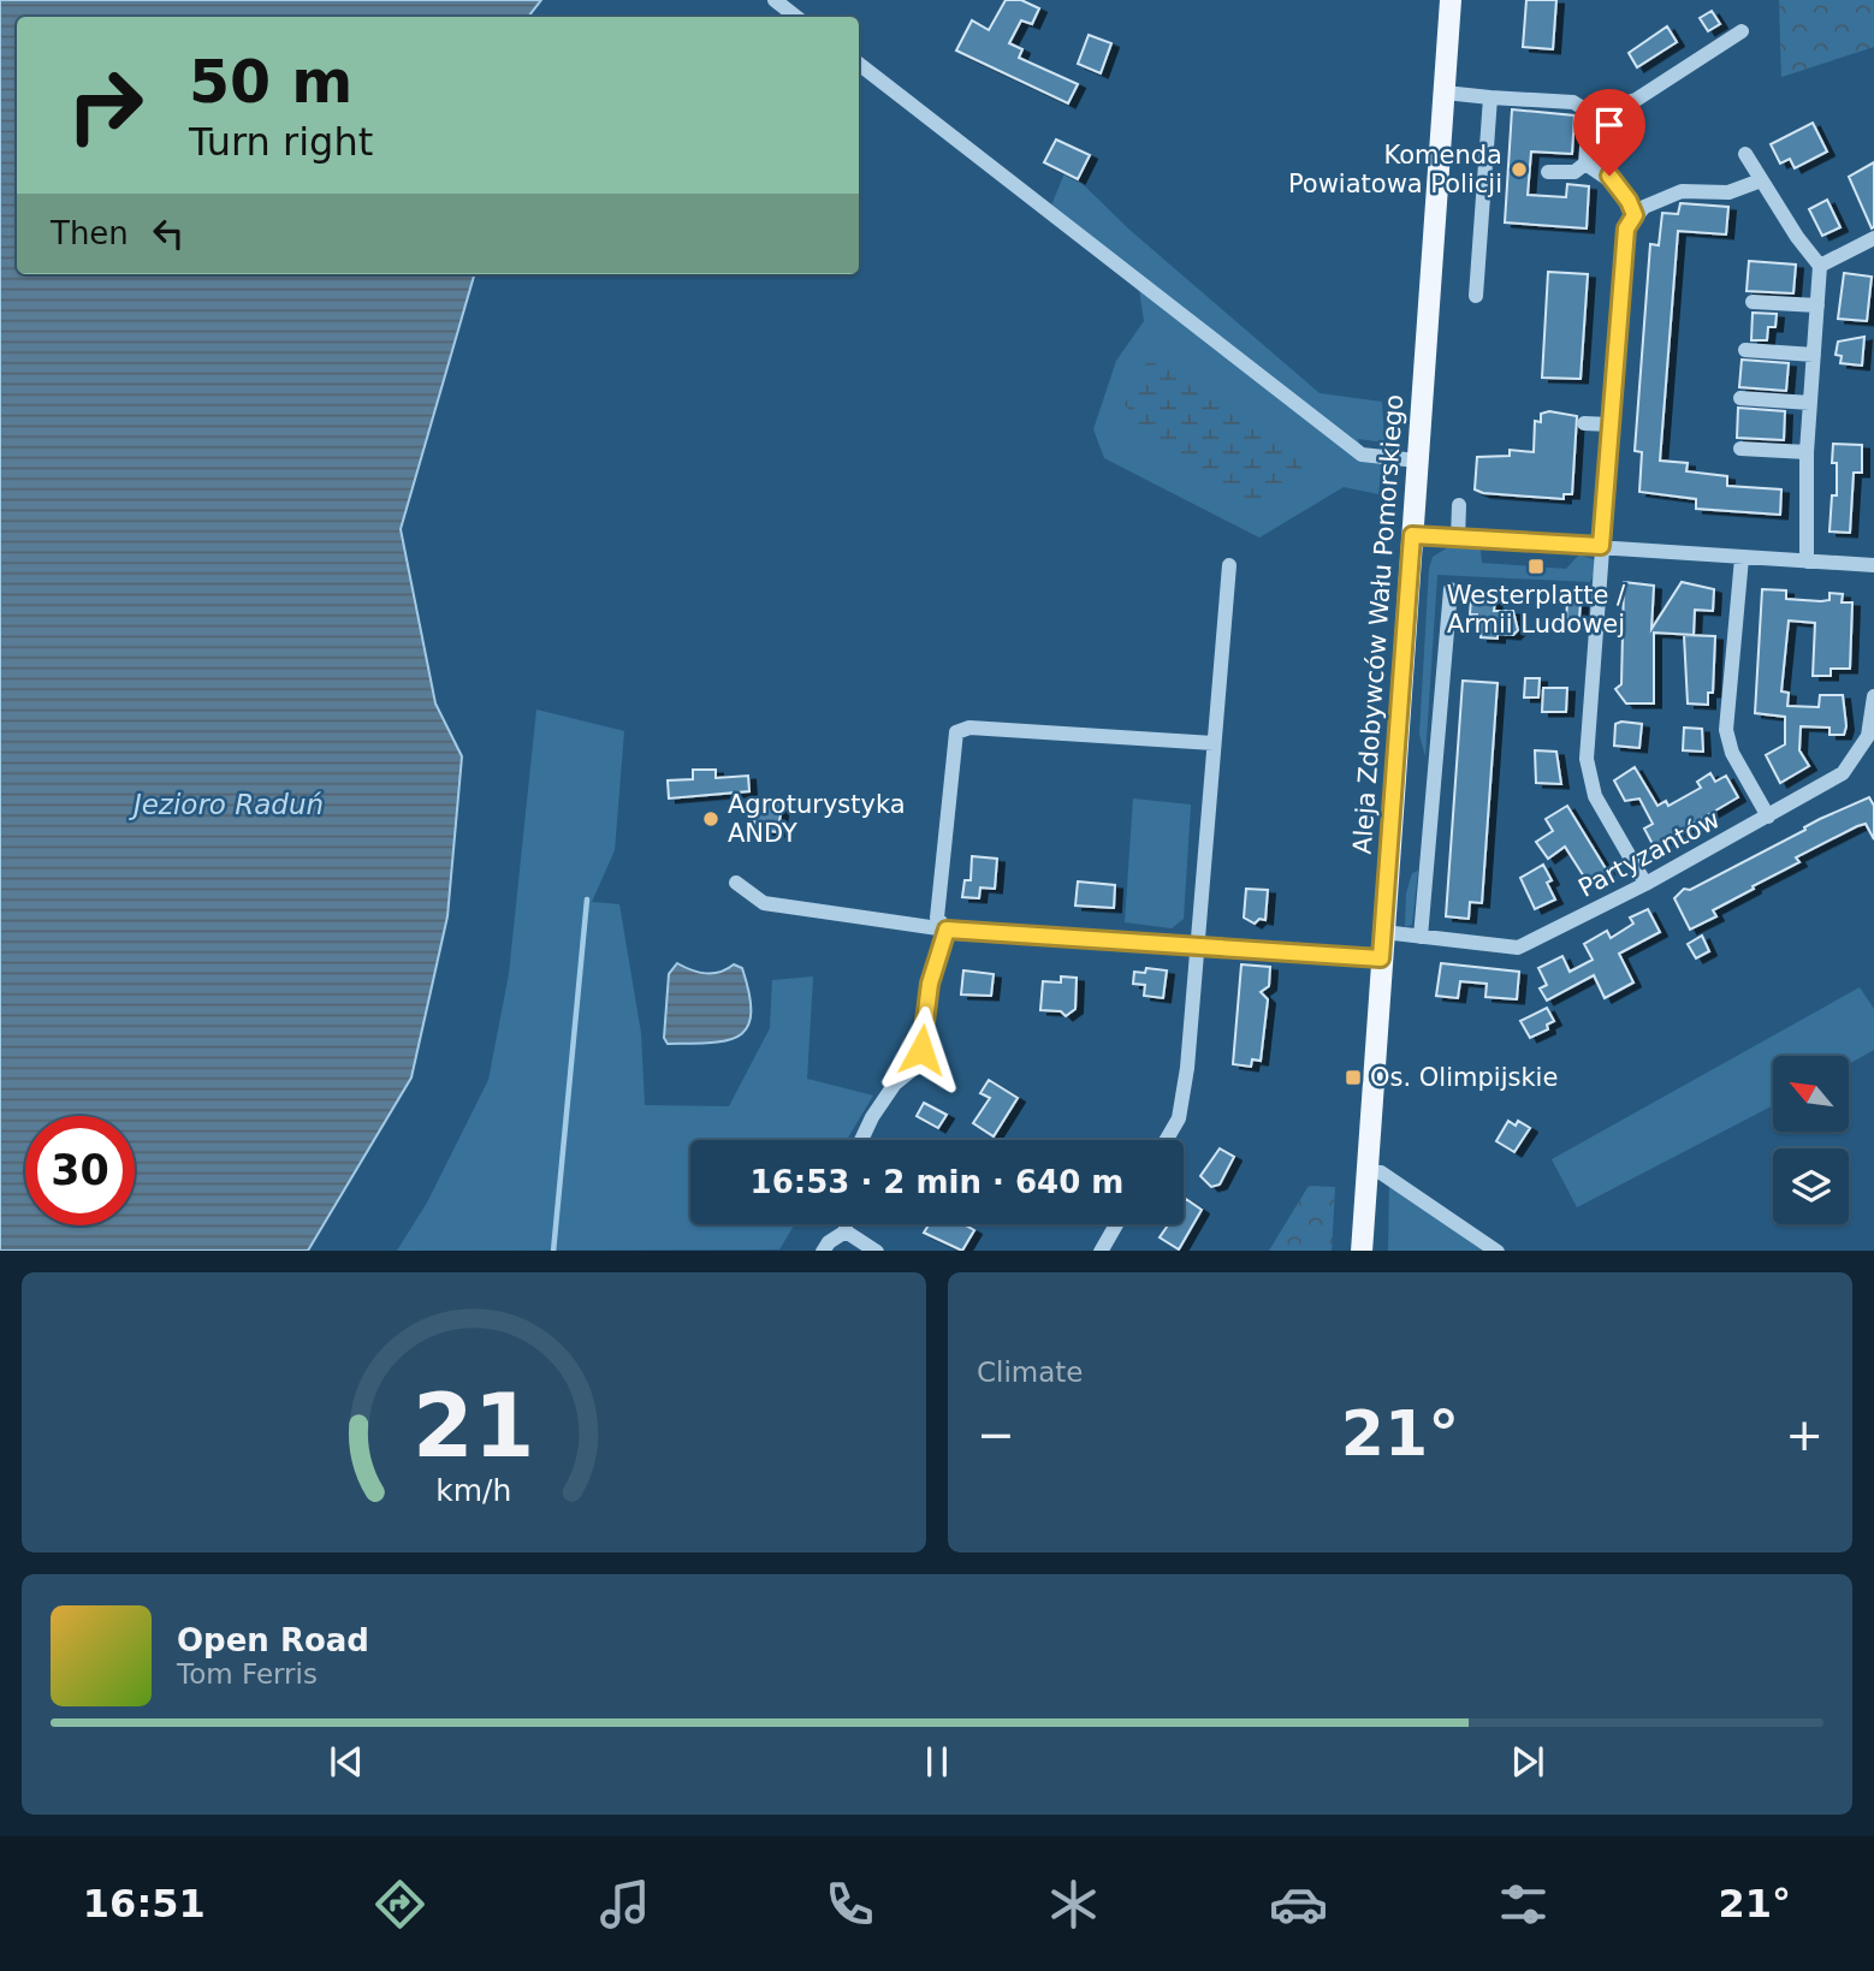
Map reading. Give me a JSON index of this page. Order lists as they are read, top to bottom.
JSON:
{
  "streets": {
    "main road": ["Aleja Zdobywców Wału Pomorskiego"],
    "street": ["Partyzantów"]
  },
  "crossings": [
    ["Aleja Zdobywców Wału Pomorskiego", "Partyzantów"]
  ],
  "water": ["Jezioro Raduń"],
  "places": {
    "other": ["Komenda Powiatowa Policji", "Agroturystyka ANDY"],
    "transit": ["Westerplatte / Armii Ludowej", "Os. Olimpijskie"]
  },
  "north": "top left",
  "page": {
    "turn": ["50 m", "Turn right"],
    "then": "Then",
    "limit": "30",
    "trip": "16:53 · 2 min · 640 m",
    "tile": "Climate",
    "heat": ["−", "21°", "+"],
    "song": ["Open Road", "Tom Ferris"],
    "tabs": ["16:51", "21°"],
    "gauge": ["21", "km/h"]
  }
}
